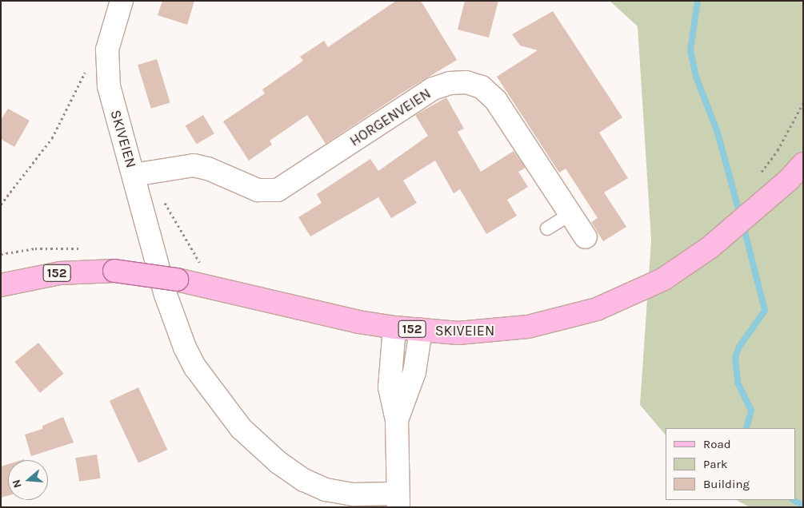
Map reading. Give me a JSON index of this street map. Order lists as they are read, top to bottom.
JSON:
{
  "streets": {
    "main road": ["SKIVEIEN", "152"],
    "street": ["HORGENVEIEN"]
  },
  "crossings": [
    ["HORGENVEIEN", "SKIVEIEN"],
    ["SKIVEIEN", "152"]
  ],
  "legend": ["Road", "Park", "Building"],
  "north": "left"
}
